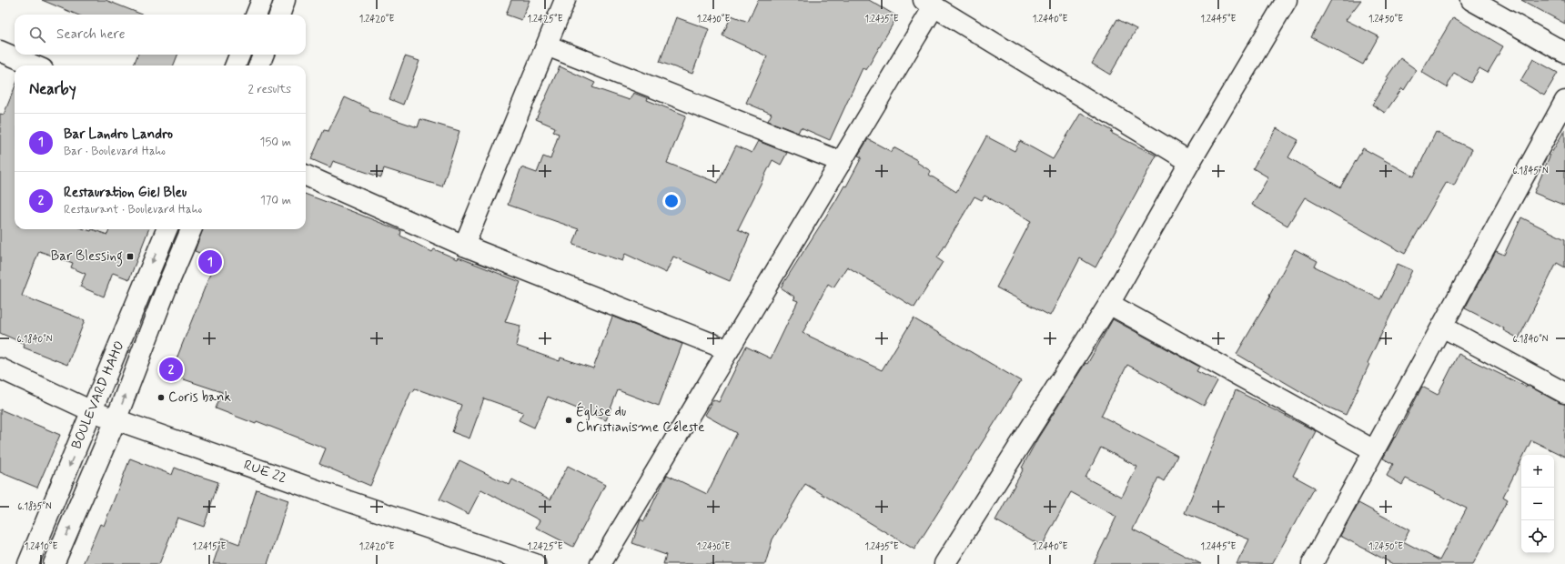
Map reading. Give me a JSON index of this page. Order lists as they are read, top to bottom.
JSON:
{
  "streets": {
    "street": ["BOULEVARD HAHO", "RUE 22"]
  },
  "crossings": [
    ["BOULEVARD HAHO", "RUE 22"]
  ],
  "places": {
    "transit": ["Bar Blessing"],
    "other": ["Coris bank", "Église du Christianisme Céleste"]
  },
  "page": {
    "search": "Search here",
    "heading": ["Nearby", "2 results"],
    "list": [
      {
        "mark": "1",
        "name": "Bar Landro Landro",
        "note": "Bar · Boulevard Haho",
        "value": "150 m"
      },
      {
        "mark": "2",
        "name": "Restauration Giel Bleu",
        "note": "Restaurant · Boulevard Haho",
        "value": "170 m"
      }
    ],
    "pins": ["1", "2"],
    "map_buttons": ["+", "−"]
  },
  "coordinates": [
    "1.2420°E",
    "1.2425°E",
    "1.2430°E",
    "1.2435°E",
    "1.2440°E",
    "1.2445°E",
    "1.2450°E",
    "6.1845°N",
    "6.1840°N",
    "6.1835°N",
    "1.2410°E",
    "1.2415°E"
  ]
}
